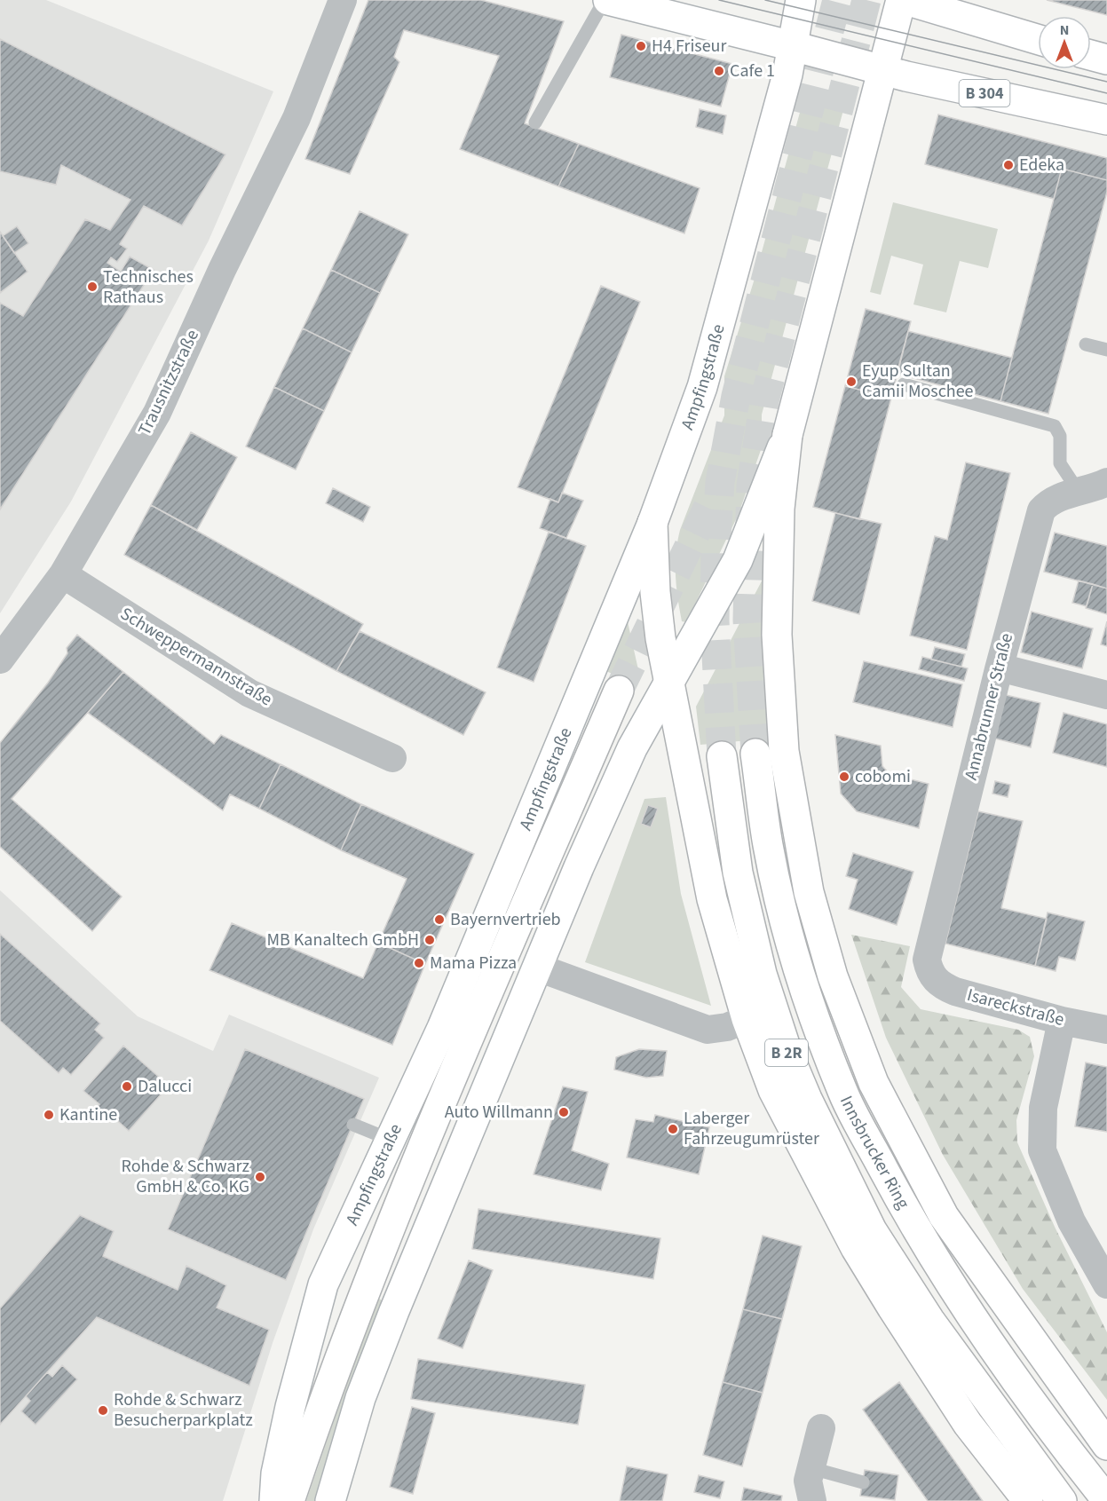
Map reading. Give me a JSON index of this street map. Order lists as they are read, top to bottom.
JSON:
{
  "streets": {
    "main road": [
      "B 304",
      "Ampfingstraße",
      "B 2R",
      "Innsbrucker Ring"
    ],
    "street": [
      "Trausnitzstraße",
      "Schweppermannstraße",
      "Annabrunner Straße",
      "Isareckstraße"
    ]
  },
  "crossings": [
    ["B 304", "Ampfingstraße"],
    ["Trausnitzstraße", "Schweppermannstraße"],
    ["Annabrunner Straße", "Isareckstraße"]
  ],
  "places": [
    "H4 Friseur",
    "Cafe 1",
    "Edeka",
    "Technisches Rathaus",
    "Eyup Sultan Camii Moschee",
    "cobomi",
    "Bayernvertrieb",
    "MB Kanaltech GmbH",
    "Mama Pizza",
    "Dalucci",
    "Auto Willmann",
    "Kantine",
    "Laberger Fahrzeugumrüster",
    "Rohde & Schwarz GmbH & Co. KG",
    "Rohde & Schwarz Besucherparkplatz"
  ],
  "north": "top"
}
